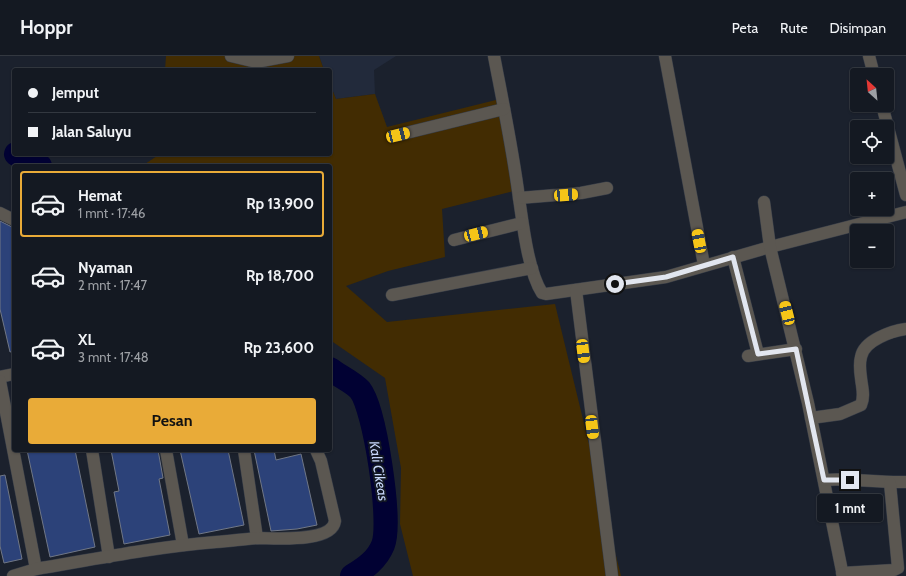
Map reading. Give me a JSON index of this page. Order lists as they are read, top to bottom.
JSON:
{
  "water": ["Kali Cikeas"],
  "north": "top left",
  "page": {
    "header": "Hoppr",
    "nav": ["Peta", "Rute", "Disimpan"],
    "map_buttons": ["+", "−"],
    "banner": ["Jemput", "Jalan Saluyu"],
    "list": [
      {
        "name": "Hemat",
        "note": "1 mnt · 17:46",
        "value": "Rp 13,900"
      },
      {
        "name": "Nyaman",
        "note": "2 mnt · 17:47",
        "value": "Rp 18,700"
      },
      {
        "name": "XL",
        "note": "3 mnt · 17:48",
        "value": "Rp 23,600"
      }
    ],
    "buttons": "Pesan",
    "bubble": "1 mnt"
  }
}
